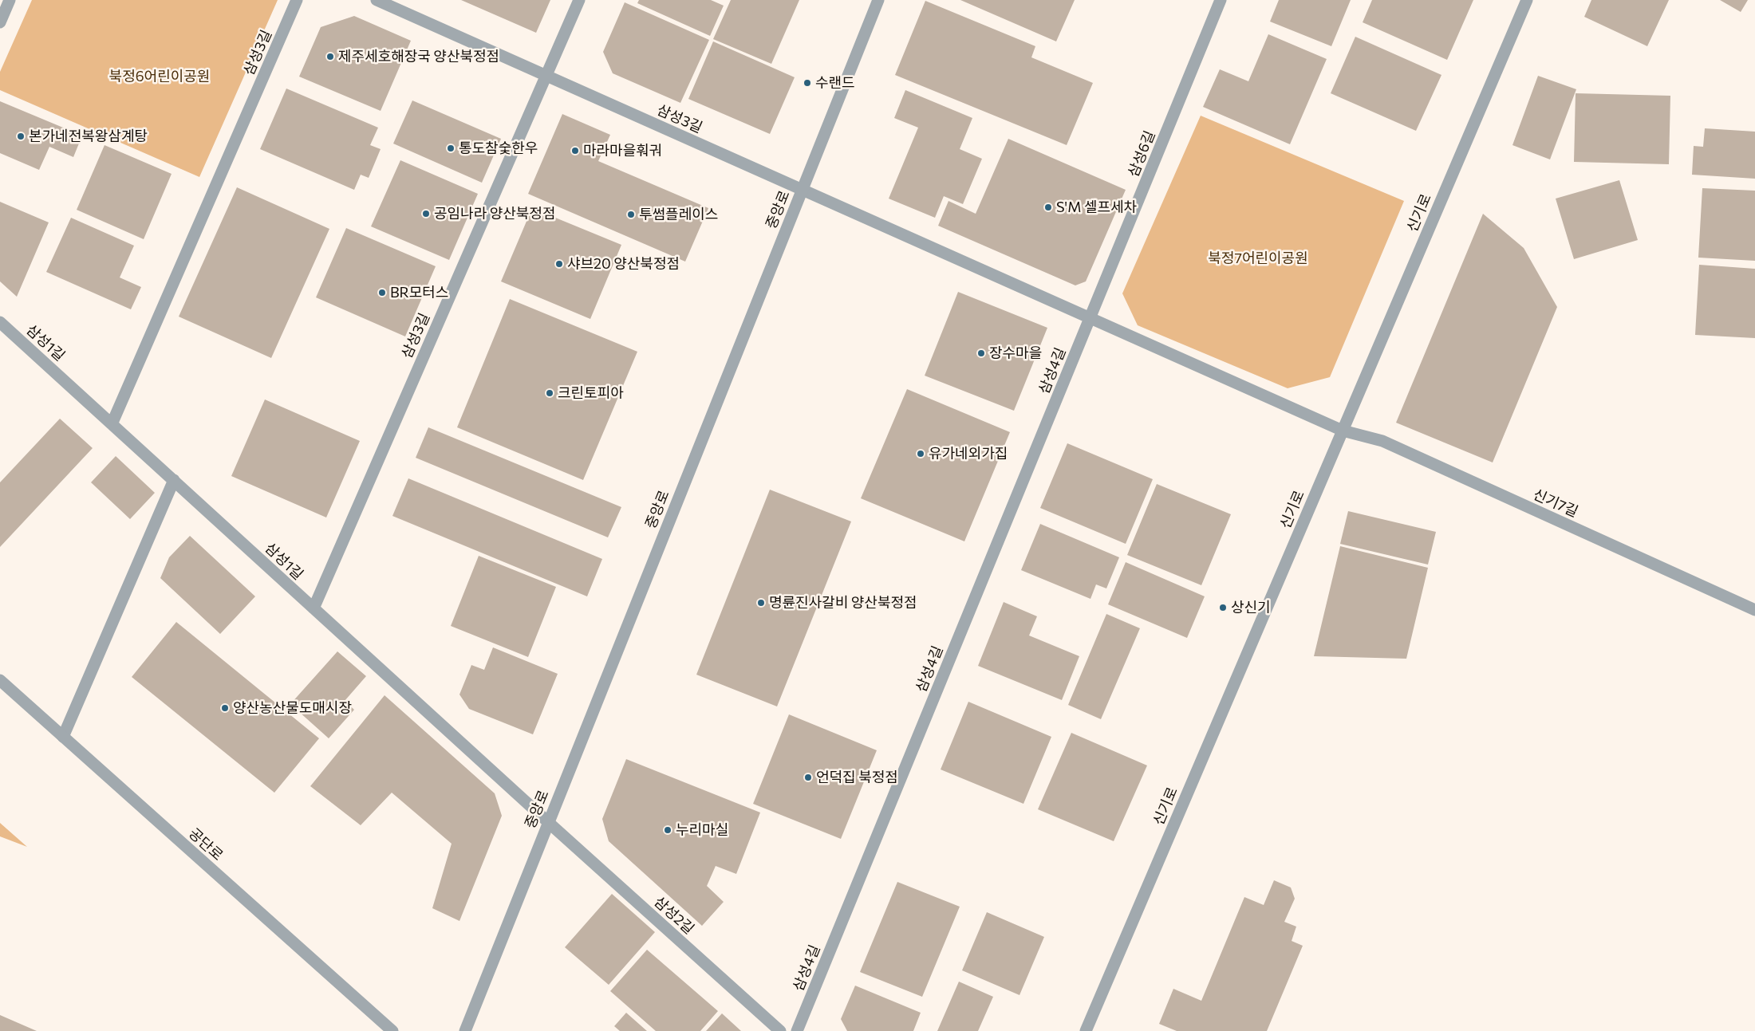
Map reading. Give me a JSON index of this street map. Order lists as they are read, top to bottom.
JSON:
{
  "streets": {
    "street": [
      "삼성3길",
      "삼성6길",
      "중앙로",
      "신기로",
      "삼성1길",
      "삼성4길",
      "신기7길",
      "공단로",
      "삼성2길"
    ]
  },
  "crossings": [
    ["삼성3길", "중앙로"],
    ["삼성3길", "삼성1길"],
    ["삼성6길", "삼성4길"],
    ["중앙로", "삼성1길"],
    ["중앙로", "삼성2길"],
    ["신기로", "신기7길"],
    ["삼성1길", "삼성2길"]
  ],
  "parks": ["북정6어린이공원", "북정7어린이공원"],
  "places": [
    "제주세호해장국 양산북정점",
    "수랜드",
    "본가네전복왕삼계탕",
    "통도참숯한우",
    "마라마을훠궈",
    "S'M 셀프세차",
    "공임나라 양산북정점",
    "투썸플레이스",
    "샤브20 양산북정점",
    "BR모터스",
    "장수마을",
    "크린토피아",
    "유가네외가집",
    "명륜진사갈비 양산북정점",
    "상신기",
    "양산농산물도매시장",
    "언덕집 북정점",
    "누리마실"
  ]
}
